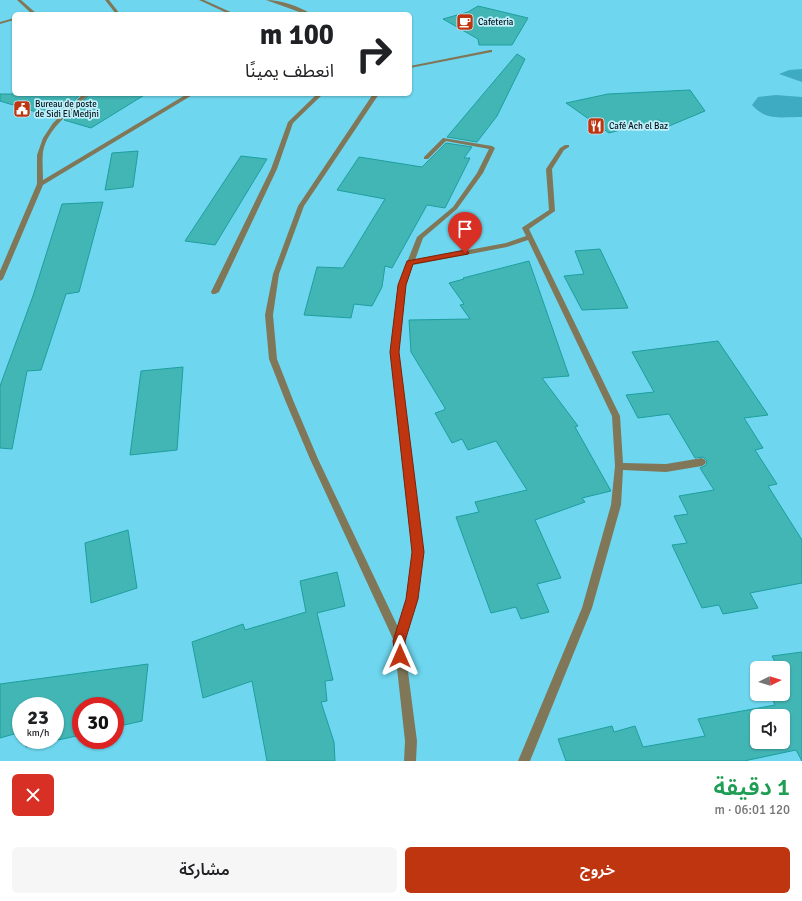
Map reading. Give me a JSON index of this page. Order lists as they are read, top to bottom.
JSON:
{
  "places": {
    "cafe": ["Cafeteria"],
    "public building": ["Bureau de poste de Sidi El Medjni"],
    "restaurant": ["Café Ach el Baz"]
  },
  "north": "right",
  "page": {
    "turn": ["100 m", "انعطف يمينًا"],
    "speed": "23 km/h",
    "limit": "30",
    "heading": ["1 دقيقة", "120 m · 06:01"],
    "buttons": ["خروج", "مشاركة"]
  }
}
